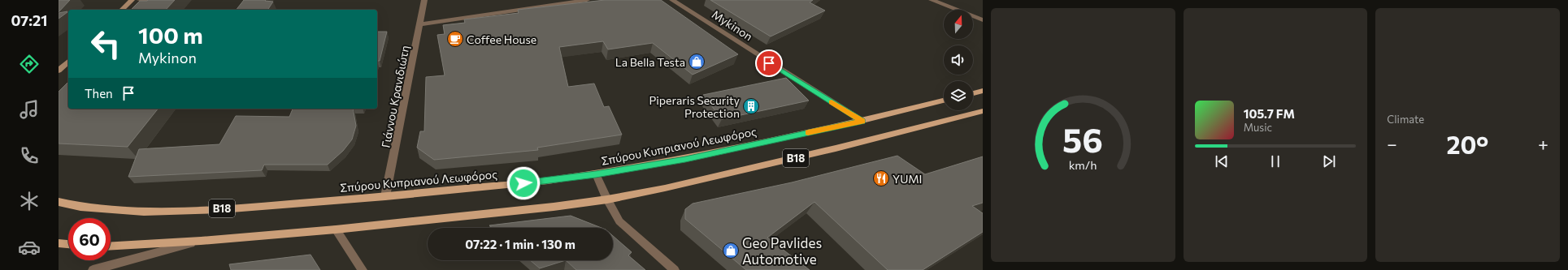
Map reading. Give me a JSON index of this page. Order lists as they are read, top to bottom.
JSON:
{
  "streets": {
    "main road": ["Σπύρου Κυπριανού Λεωφόρος", "B18"],
    "street": ["Mykinon", "Γιάννου Κρανιδιώτη"]
  },
  "crossings": [
    ["Mykinon", "Σπύρου Κυπριανού Λεωφόρος"],
    ["Γιάννου Κρανιδιώτη", "Σπύρου Κυπριανού Λεωφόρος"]
  ],
  "places": {
    "cafe": ["Coffee House"],
    "shop": ["La Bella Testa", "Geo Pavlides Automotive"],
    "building": ["Piperaris Security Protection"],
    "restaurant": ["YUMI"]
  },
  "north": "top",
  "page": {
    "tabs": "07:21",
    "tile": "Climate",
    "turn": ["100 m", "Mykinon"],
    "then": "Then",
    "song": ["105.7 FM", "Music"],
    "heat": ["−", "20°", "+"],
    "limit": "60",
    "trip": "07:22 · 1 min · 130 m",
    "gauge": ["56", "km/h"]
  }
}
